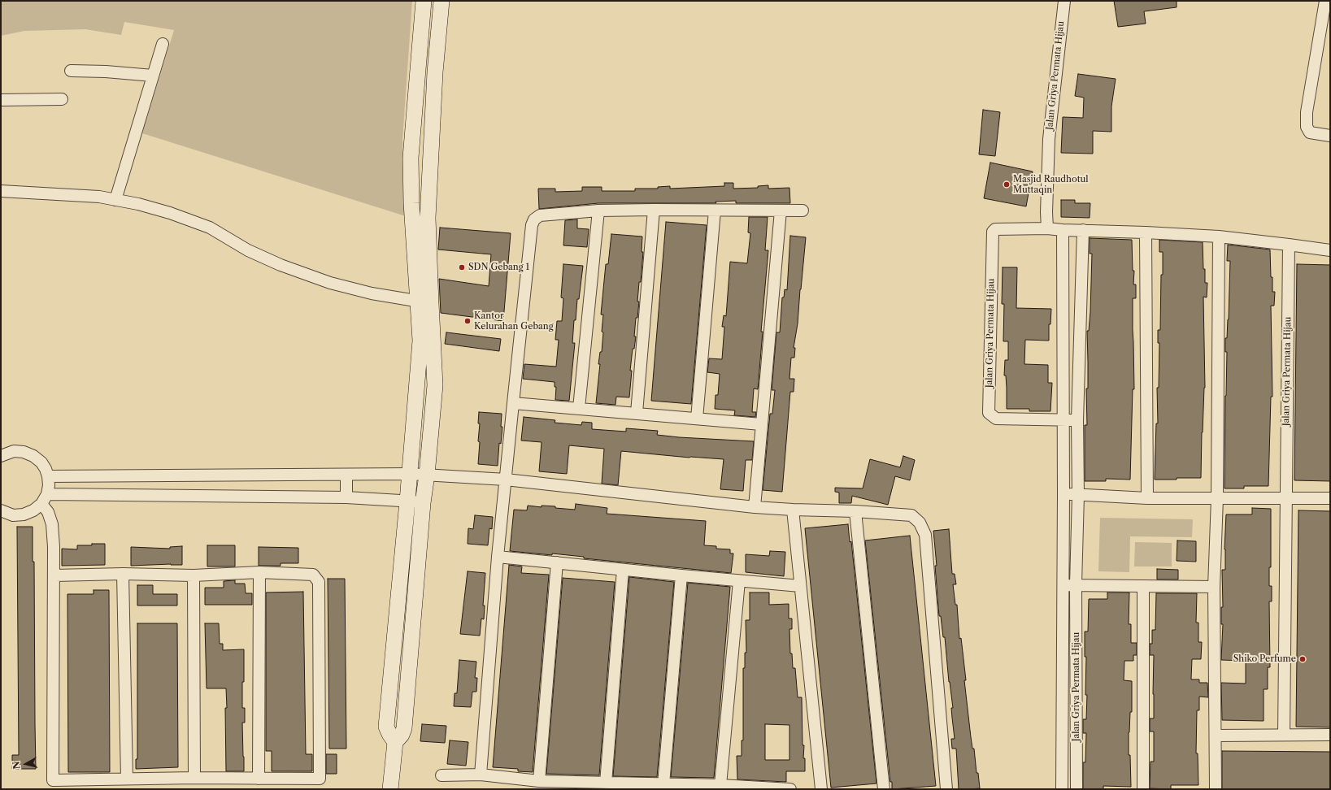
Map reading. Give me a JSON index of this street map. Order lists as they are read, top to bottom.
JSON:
{
  "streets": {
    "street": ["Jalan Griya Permata Hijau"]
  },
  "places": [
    "Masjid Raudhotul Muttaqin",
    "SDN Gebang 1",
    "Kantor Kelurahan Gebang",
    "Shiko Perfume"
  ],
  "north": "left"
}
